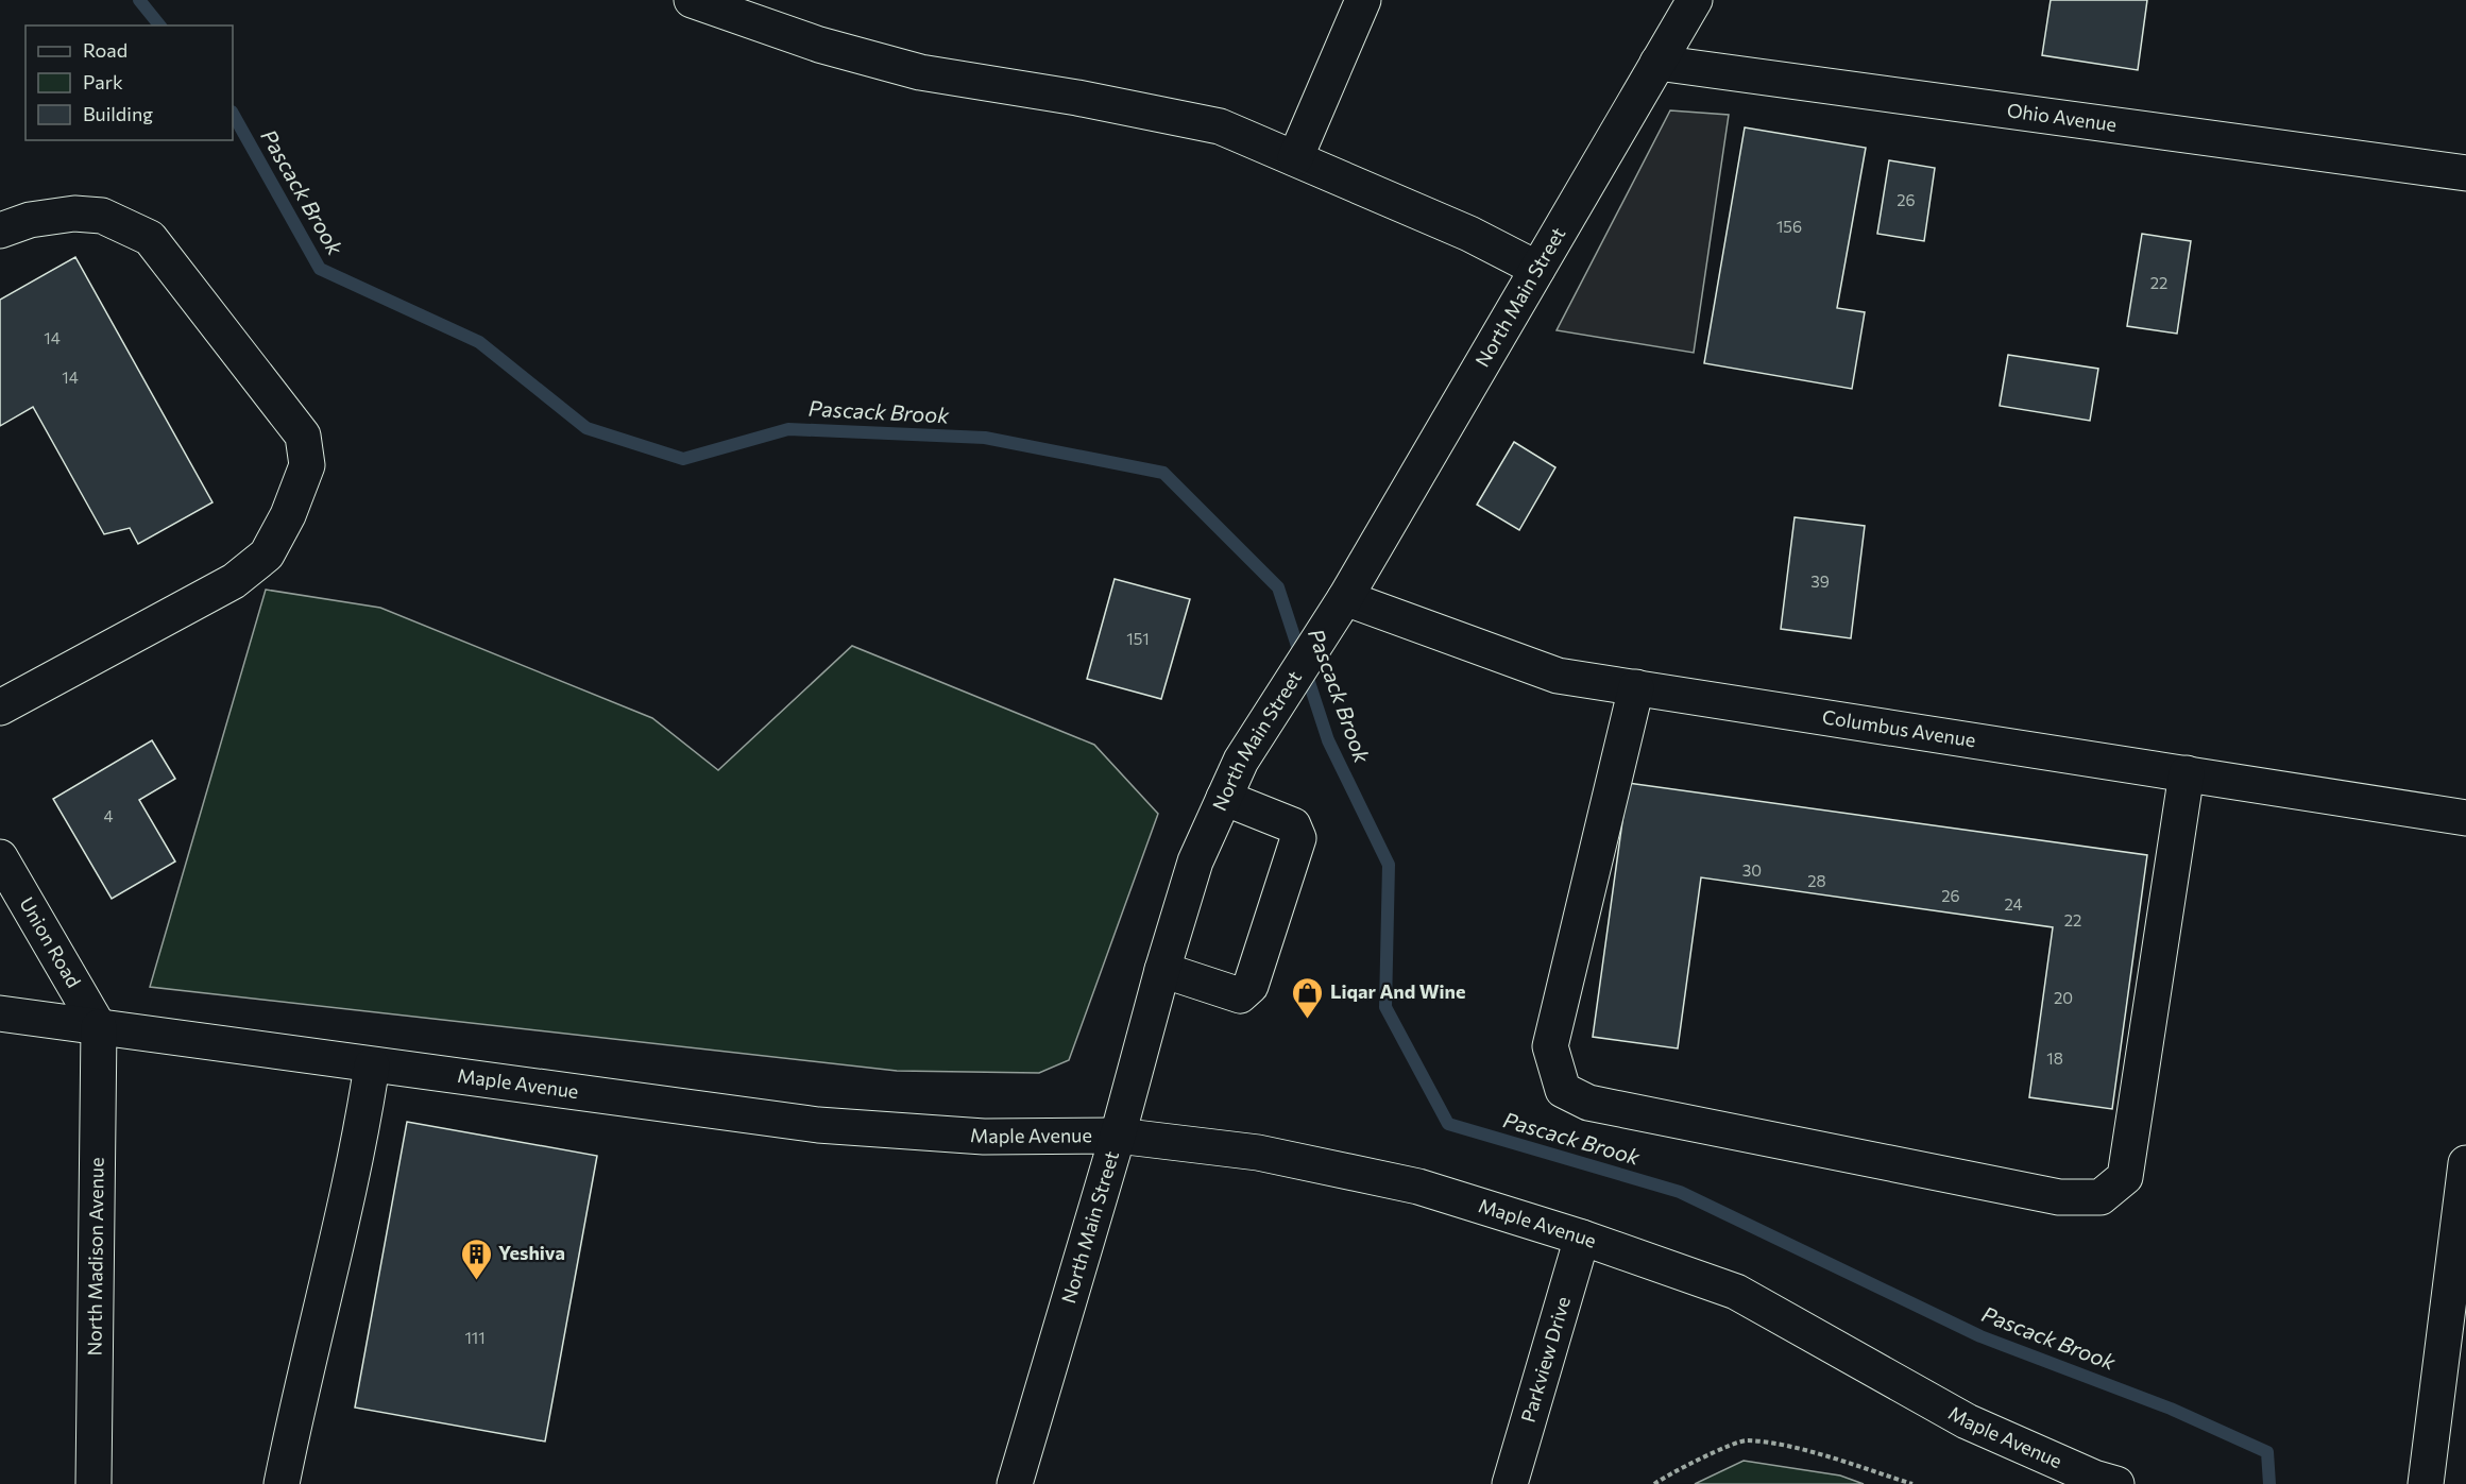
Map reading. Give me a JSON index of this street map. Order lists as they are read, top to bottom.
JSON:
{
  "streets": {
    "street": [
      "Ohio Avenue",
      "North Main Street",
      "Columbus Avenue",
      "Union Road",
      "Maple Avenue",
      "North Madison Avenue",
      "Parkview Drive"
    ]
  },
  "crossings": [
    ["Ohio Avenue", "North Main Street"],
    ["North Main Street", "Columbus Avenue"],
    ["North Main Street", "Maple Avenue"],
    ["Union Road", "Maple Avenue"],
    ["Union Road", "North Madison Avenue"],
    ["Maple Avenue", "North Madison Avenue"],
    ["Maple Avenue", "Parkview Drive"]
  ],
  "water": ["Pascack Brook"],
  "places": {
    "shop": ["Liqar And Wine"],
    "building": ["Yeshiva"]
  },
  "house_numbers": [
    "26",
    "156",
    "22",
    "14",
    "14",
    "39",
    "151",
    "4",
    "30",
    "28",
    "26",
    "24",
    "22",
    "20",
    "18",
    "111"
  ],
  "legend": ["Road", "Park", "Building"]
}
